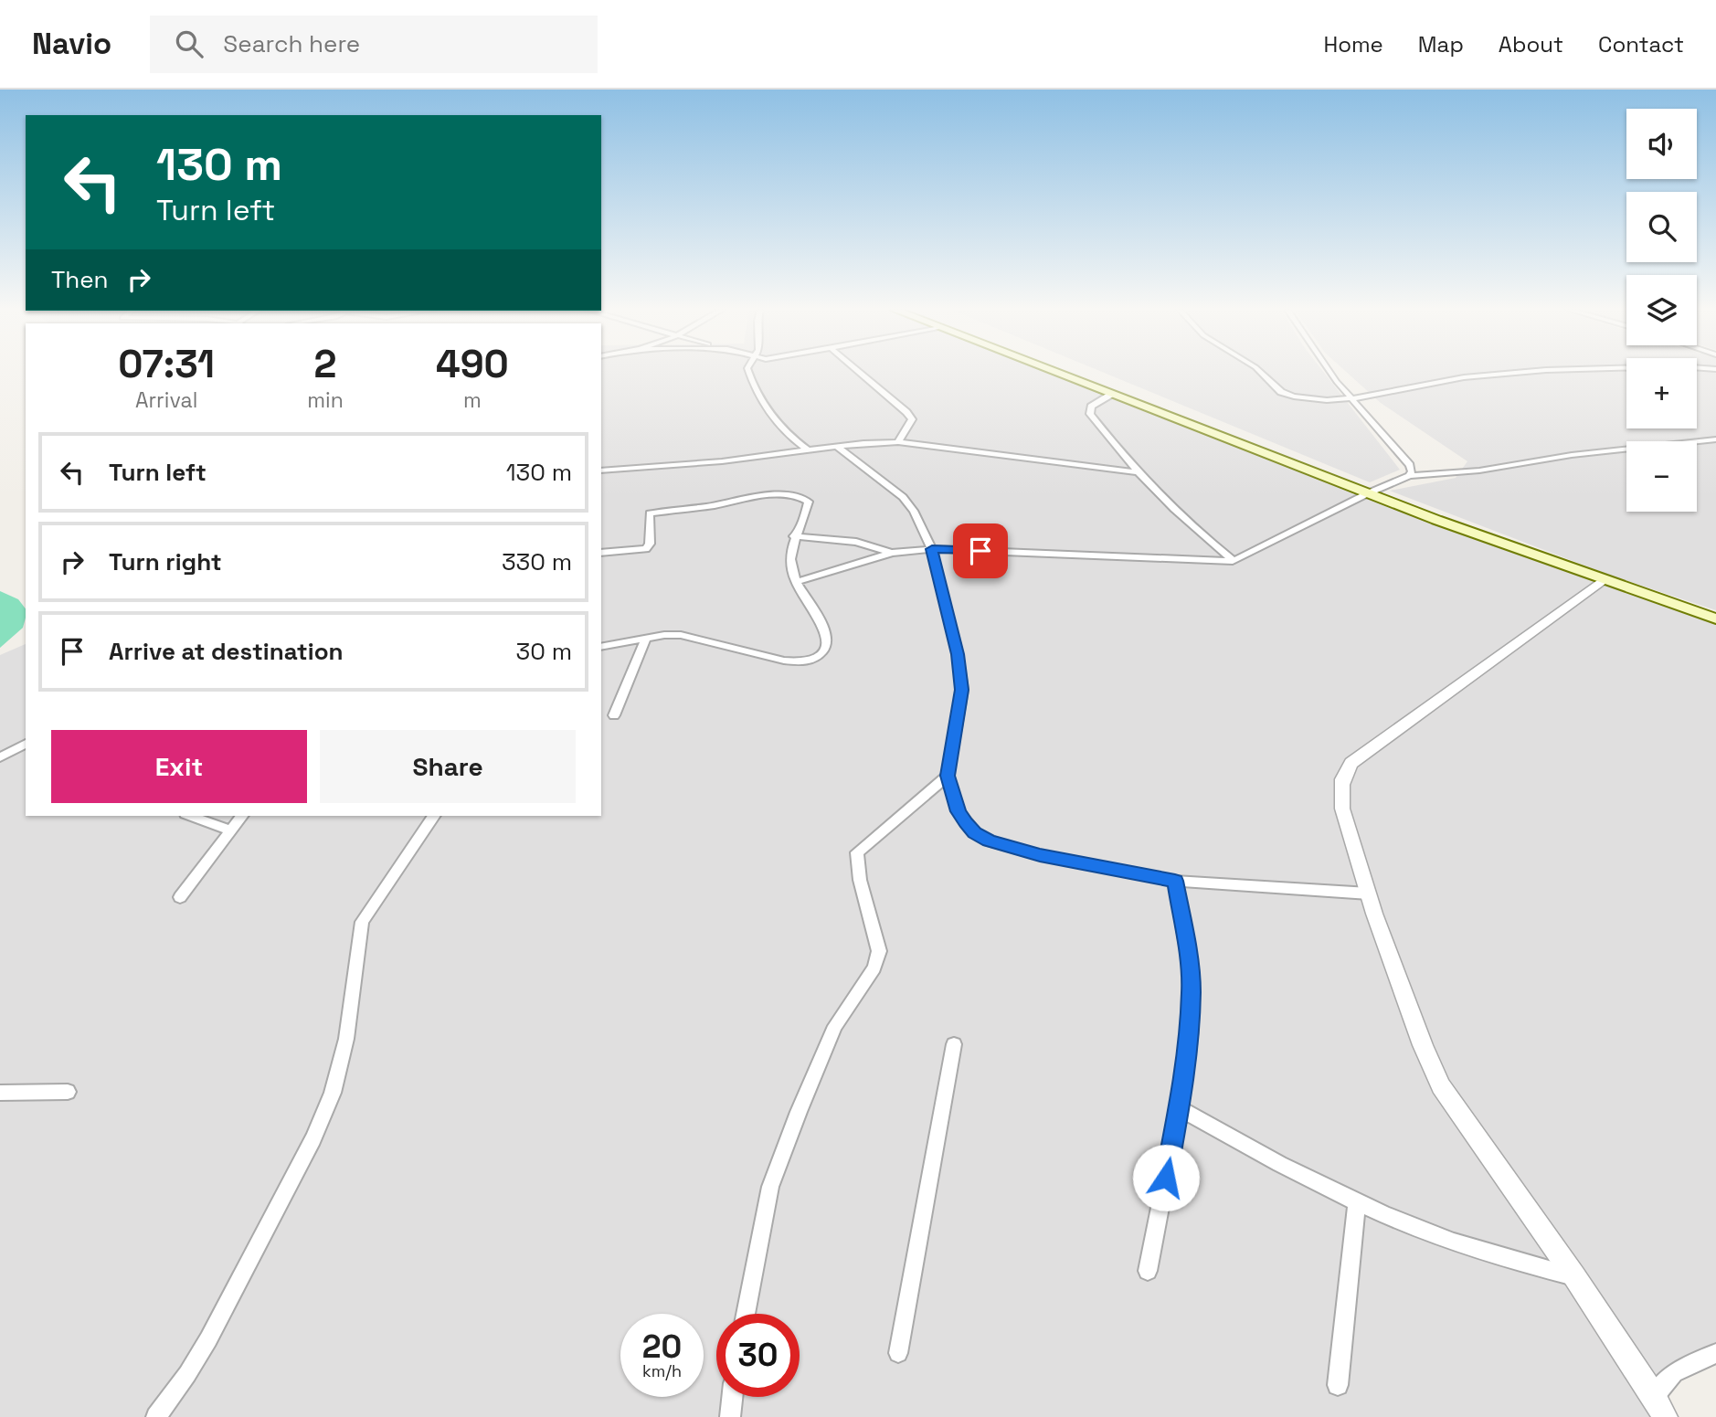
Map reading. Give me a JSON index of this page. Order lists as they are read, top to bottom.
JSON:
{
  "page": {
    "header": "Navio",
    "search": "Search here",
    "nav": [
      "Home",
      "Map",
      "About",
      "Contact"
    ],
    "map_buttons": ["+", "−"],
    "turn": ["130 m", "Turn left"],
    "then": "Then",
    "eta": [
      "07:31",
      "Arrival",
      "2",
      "min",
      "490",
      "m"
    ],
    "list": [
      {
        "name": "Turn left",
        "value": "130 m"
      },
      {
        "name": "Turn right",
        "value": "330 m"
      },
      {
        "name": "Arrive at destination",
        "value": "30 m"
      }
    ],
    "buttons": ["Exit", "Share"],
    "speed": "20 km/h",
    "limit": "30"
  }
}
